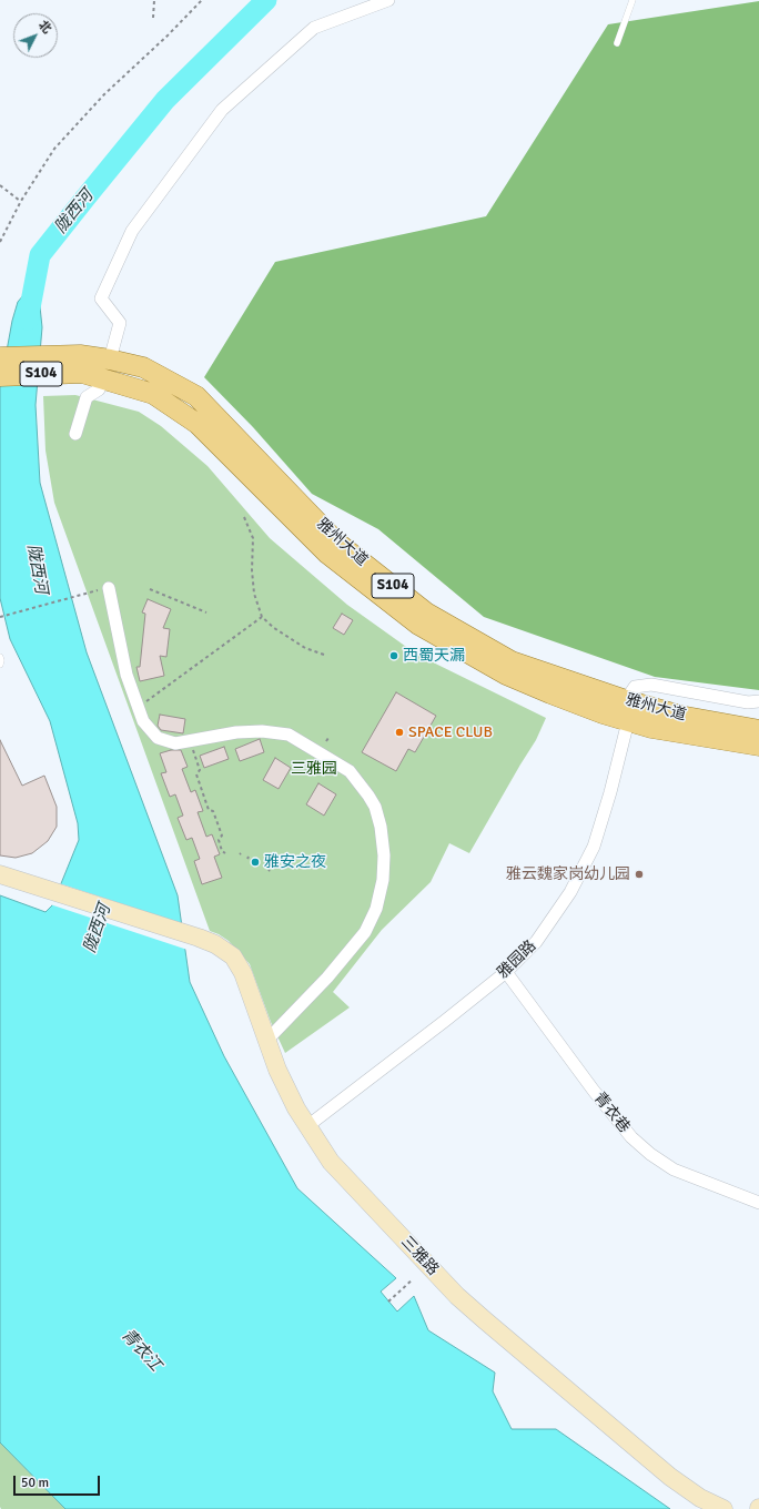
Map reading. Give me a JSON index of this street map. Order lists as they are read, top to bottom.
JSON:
{
  "streets": {
    "main road": ["S104", "雅州大道"],
    "street": ["雅园路", "青衣巷", "三雅路"]
  },
  "crossings": [
    ["S104", "雅州大道"],
    ["雅州大道", "雅园路"],
    ["雅园路", "青衣巷"],
    ["雅园路", "三雅路"]
  ],
  "water": ["陇西河", "青衣江"],
  "parks": ["三雅园"],
  "places": [
    "西蜀天漏",
    "SPACE CLUB",
    "雅安之夜",
    "雅云魏家岗幼儿园"
  ],
  "scale_bar": "50 m",
  "north": "top right"
}
